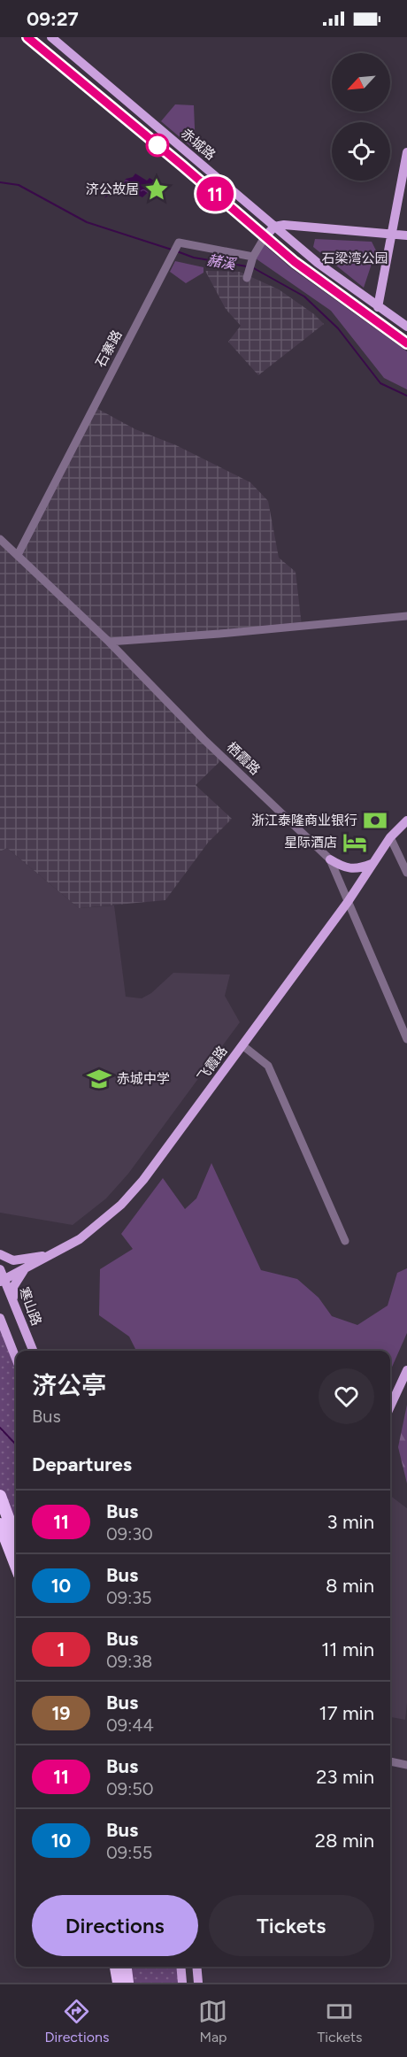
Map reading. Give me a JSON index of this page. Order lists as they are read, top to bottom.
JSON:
{
  "streets": {
    "main road": ["赤城路", "飞霞路", "寒山路"],
    "street": ["石寨路", "栖霞路"]
  },
  "crossings": [
    ["石寨路", "栖霞路"],
    ["栖霞路", "飞霞路"],
    ["飞霞路", "寒山路"]
  ],
  "water": ["赭溪"],
  "parks": ["石梁湾公园"],
  "places": {
    "place": ["济公故居"],
    "bank": ["浙江泰隆商业银行"],
    "hotel": ["星际酒店"],
    "school or university": ["赤城中学"]
  },
  "lines": ["bus line 11"],
  "north": "bottom left",
  "page": {
    "status": "09:27",
    "on_map": "11",
    "heading": [
      ["济公亭", "Bus"],
      "Departures"
    ],
    "list": [
      {
        "mark": "11",
        "name": "Bus",
        "note": "09:30",
        "value": "3 min"
      },
      {
        "mark": "10",
        "name": "Bus",
        "note": "09:35",
        "value": "8 min"
      },
      {
        "mark": "1",
        "name": "Bus",
        "note": "09:38",
        "value": "11 min"
      },
      {
        "mark": "19",
        "name": "Bus",
        "note": "09:44",
        "value": "17 min"
      },
      {
        "mark": "11",
        "name": "Bus",
        "note": "09:50",
        "value": "23 min"
      },
      {
        "mark": "10",
        "name": "Bus",
        "note": "09:55",
        "value": "28 min"
      }
    ],
    "buttons": ["Directions", "Tickets"],
    "tabs": ["Directions", "Map", "Tickets"]
  }
}
